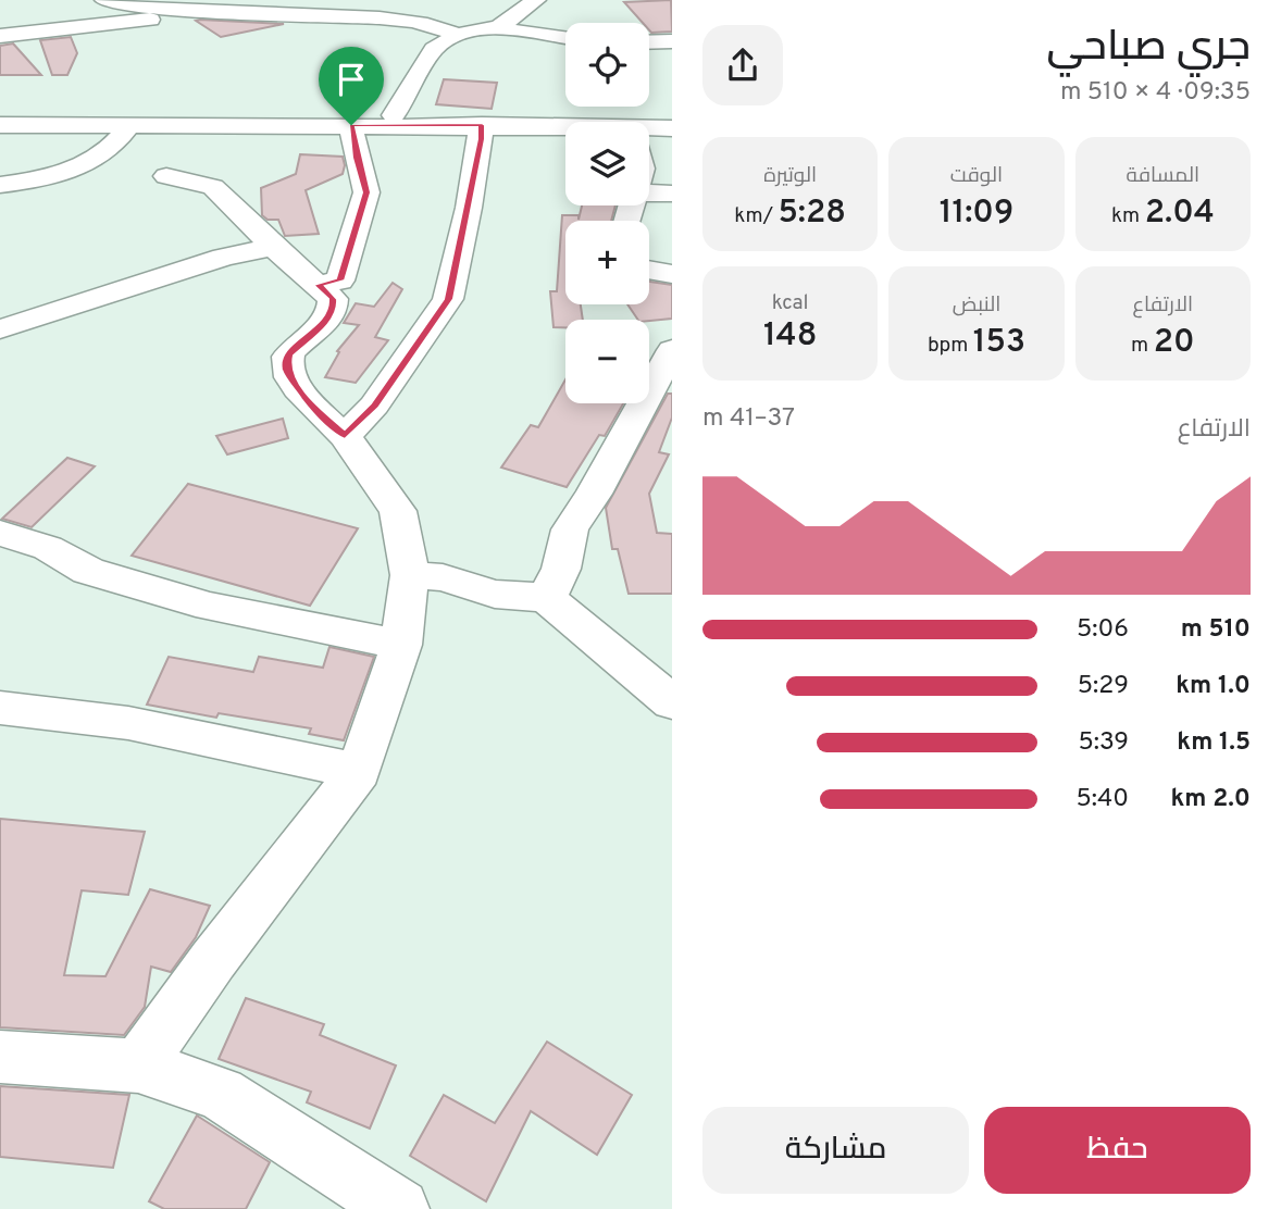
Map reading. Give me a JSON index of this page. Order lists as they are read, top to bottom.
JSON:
{
  "page": {
    "heading": ["جري صباحي", "09:35 · 4 × 510 m"],
    "map_buttons": ["+", "−"],
    "stats": [
      ["المسافة", "2.04 km"],
      ["الوقت", "11:09"],
      ["الوتيرة", "5:28 /km"],
      ["الارتفاع", "20 m"],
      ["النبض", "153 bpm"],
      ["kcal", "148"]
    ],
    "chart": ["الارتفاع", "37–41 m"],
    "list": [
      {
        "name": "510 m",
        "note": "5:06"
      },
      {
        "name": "1.0 km",
        "note": "5:29"
      },
      {
        "name": "1.5 km",
        "note": "5:39"
      },
      {
        "name": "2.0 km",
        "note": "5:40"
      }
    ],
    "buttons": ["حفظ", "مشاركة"]
  }
}
